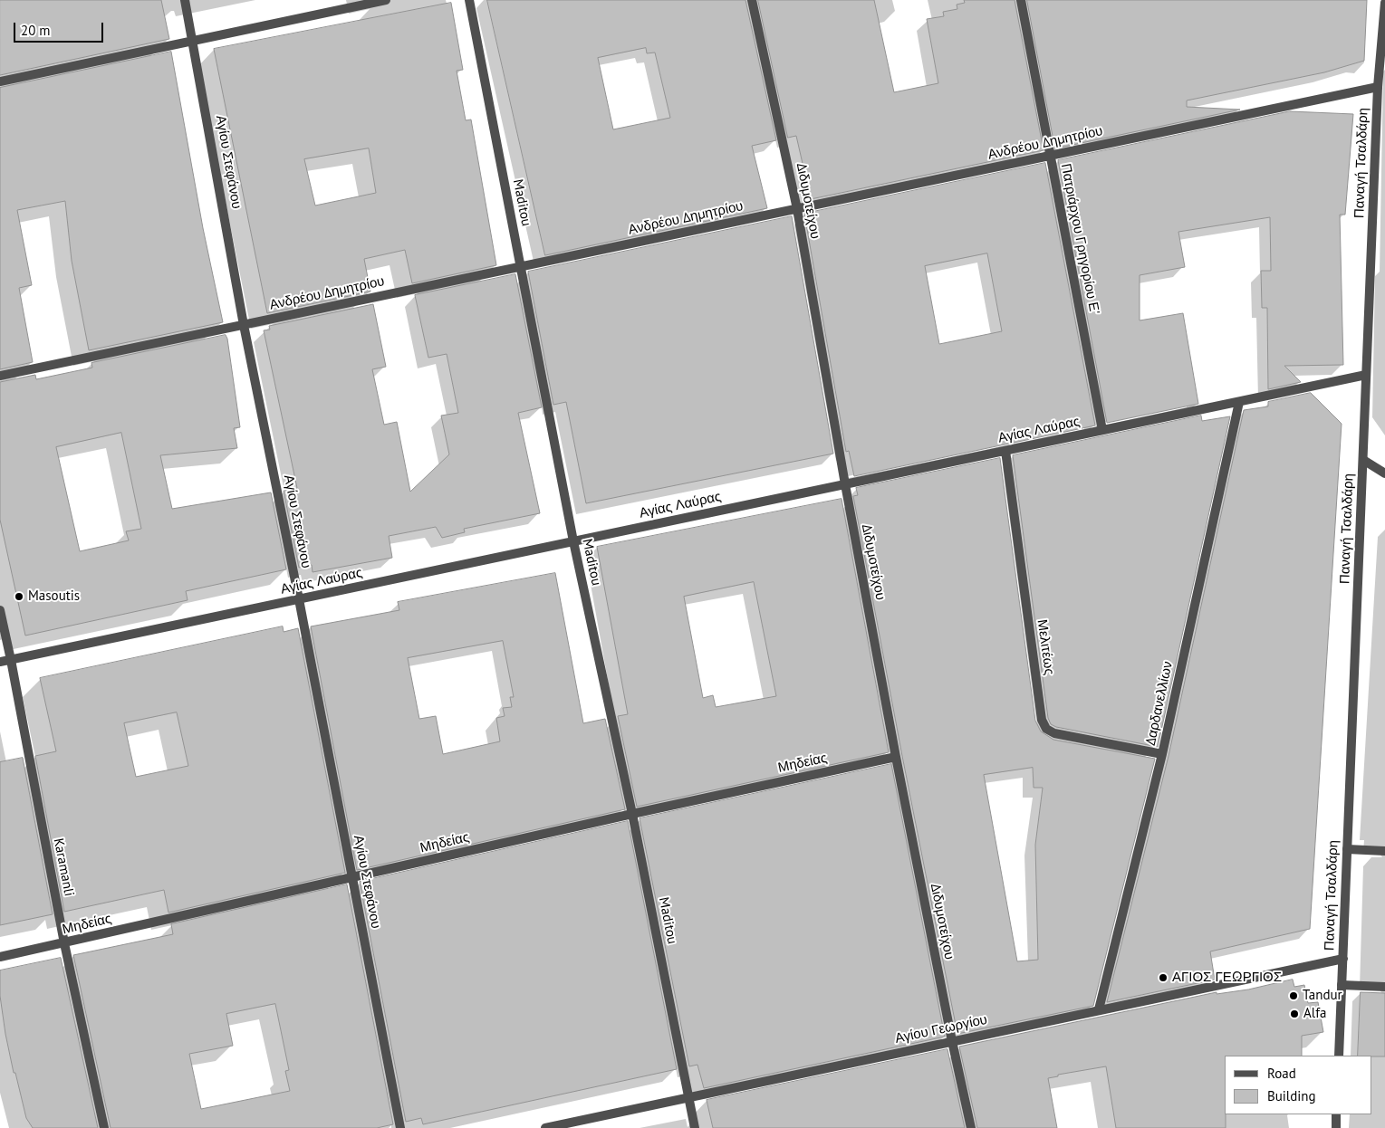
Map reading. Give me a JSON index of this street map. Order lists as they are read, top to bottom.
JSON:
{
  "streets": {
    "street": [
      "Ανδρέου Δημητρίου",
      "Αγίου Στεφάνου",
      "Παναγή Τσαλδάρη",
      "Διδυμοτείχου",
      "Maditou",
      "Πατριάρχου Γρηγορίου Ε'",
      "Αγίας Λαύρας",
      "Μελιτέως",
      "Δαρδανελλίων",
      "Μηδείας",
      "Karamanli",
      "Αγίου Γεωργίου"
    ]
  },
  "crossings": [
    ["Ανδρέου Δημητρίου", "Αγίου Στεφάνου"],
    ["Ανδρέου Δημητρίου", "Παναγή Τσαλδάρη"],
    ["Ανδρέου Δημητρίου", "Διδυμοτείχου"],
    ["Ανδρέου Δημητρίου", "Maditou"],
    ["Ανδρέου Δημητρίου", "Πατριάρχου Γρηγορίου Ε'"],
    ["Αγίου Στεφάνου", "Αγίας Λαύρας"],
    ["Αγίου Στεφάνου", "Μηδείας"],
    ["Παναγή Τσαλδάρη", "Αγίας Λαύρας"],
    ["Παναγή Τσαλδάρη", "Αγίου Γεωργίου"],
    ["Διδυμοτείχου", "Αγίας Λαύρας"],
    ["Διδυμοτείχου", "Μηδείας"],
    ["Διδυμοτείχου", "Αγίου Γεωργίου"],
    ["Maditou", "Αγίας Λαύρας"],
    ["Maditou", "Μηδείας"],
    ["Maditou", "Αγίου Γεωργίου"],
    ["Πατριάρχου Γρηγορίου Ε'", "Αγίας Λαύρας"],
    ["Αγίας Λαύρας", "Μελιτέως"],
    ["Αγίας Λαύρας", "Δαρδανελλίων"],
    ["Αγίας Λαύρας", "Karamanli"],
    ["Μελιτέως", "Δαρδανελλίων"],
    ["Δαρδανελλίων", "Αγίου Γεωργίου"],
    ["Μηδείας", "Karamanli"]
  ],
  "places": [
    "Masoutis",
    "ΑΓΙΟΣ ΓΕΩΡΓΙΟΣ",
    "Tandur",
    "Alfa"
  ],
  "legend": ["Road", "Building"],
  "scale_bar": "20 m"
}
